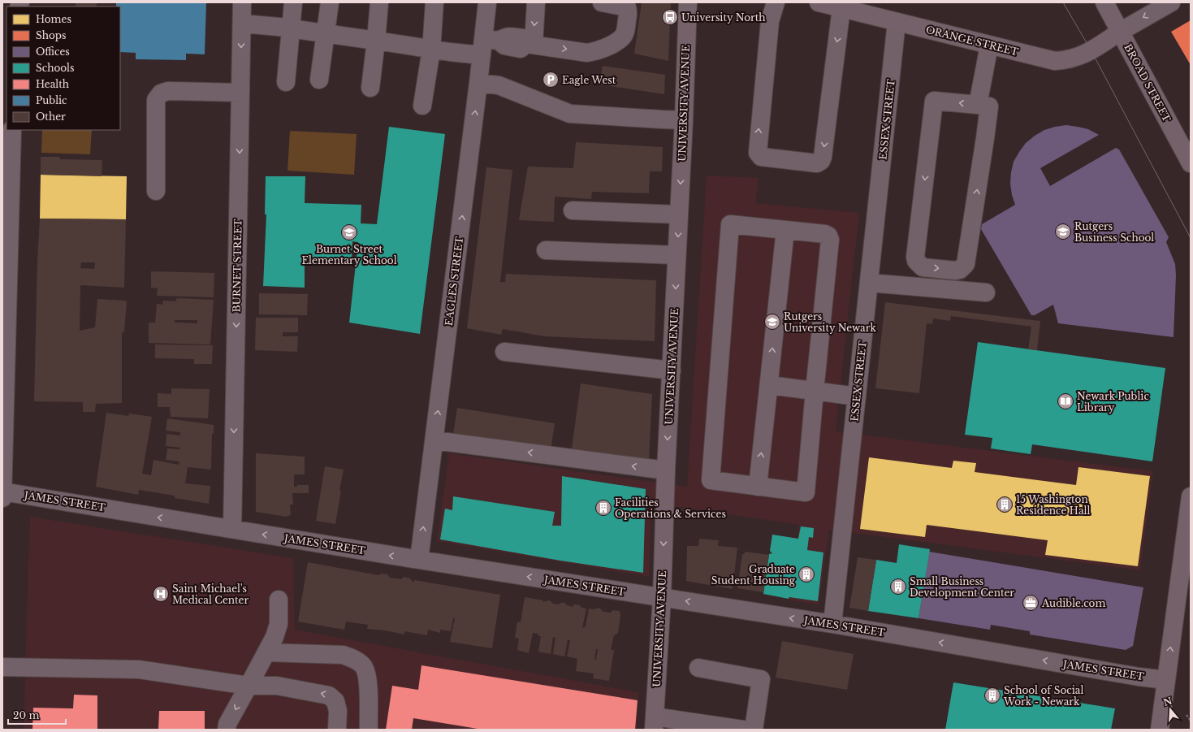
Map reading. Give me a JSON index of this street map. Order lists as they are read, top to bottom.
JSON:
{
  "streets": {
    "main road": ["ORANGE STREET", "BROAD STREET", "UNIVERSITY AVENUE"],
    "street": [
      "ESSEX STREET",
      "BURNET STREET",
      "EAGLES STREET",
      "JAMES STREET"
    ]
  },
  "crossings": [
    ["ORANGE STREET", "BROAD STREET"],
    ["ORANGE STREET", "ESSEX STREET"],
    ["UNIVERSITY AVENUE", "JAMES STREET"],
    ["ESSEX STREET", "JAMES STREET"],
    ["BURNET STREET", "JAMES STREET"],
    ["EAGLES STREET", "JAMES STREET"]
  ],
  "one_way": ["UNIVERSITY AVENUE", "EAGLES STREET"],
  "places": {
    "bus stop": ["University North"],
    "parking": ["Eagle West"],
    "school or university": ["Rutgers Business School", "Burnet Street Elementary School", "Rutgers University Newark"],
    "library": ["Newark Public Library"],
    "building": [
      "15 Washington Residence Hall",
      "Facilities Operations & Services",
      "Graduate Student Housing",
      "Small Business Development Center",
      "School of Social Work - Newark"
    ],
    "hospital": ["Saint Michael's Medical Center"],
    "office": ["Audible.com"]
  },
  "legend": [
    "Homes",
    "Shops",
    "Offices",
    "Schools",
    "Health",
    "Public",
    "Other"
  ],
  "scale_bar": "20 m",
  "north": "top"
}
